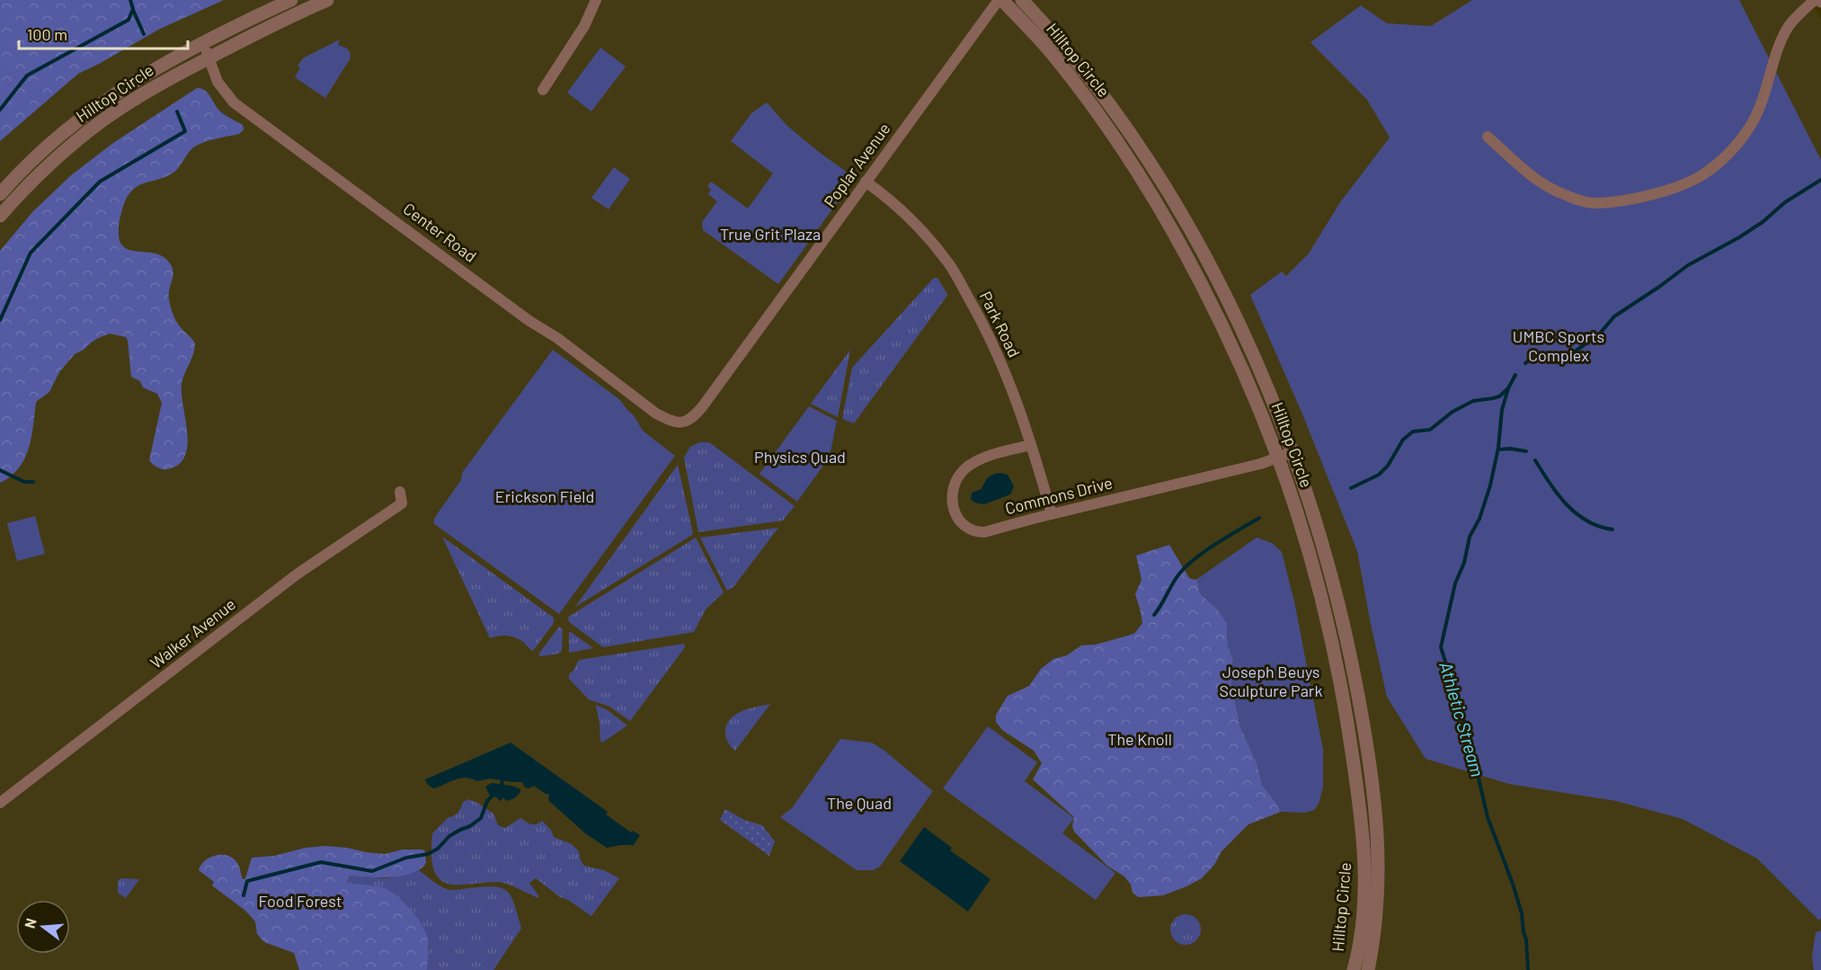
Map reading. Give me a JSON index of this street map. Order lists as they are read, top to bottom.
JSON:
{
  "streets": {
    "street": [
      "Hilltop Circle",
      "Poplar Avenue",
      "Center Road",
      "Park Road",
      "Commons Drive",
      "Walker Avenue"
    ]
  },
  "crossings": [
    ["Hilltop Circle", "Poplar Avenue"],
    ["Hilltop Circle", "Center Road"],
    ["Hilltop Circle", "Commons Drive"],
    ["Poplar Avenue", "Center Road"],
    ["Poplar Avenue", "Park Road"],
    ["Park Road", "Commons Drive"]
  ],
  "water": ["Athletic Stream"],
  "parks": [
    "True Grit Plaza",
    "UMBC Sports Complex",
    "Physics Quad",
    "Erickson Field",
    "Joseph Beuys Sculpture Park",
    "The Knoll",
    "The Quad",
    "Food Forest"
  ],
  "scale_bar": "100 m",
  "north": "left"
}
